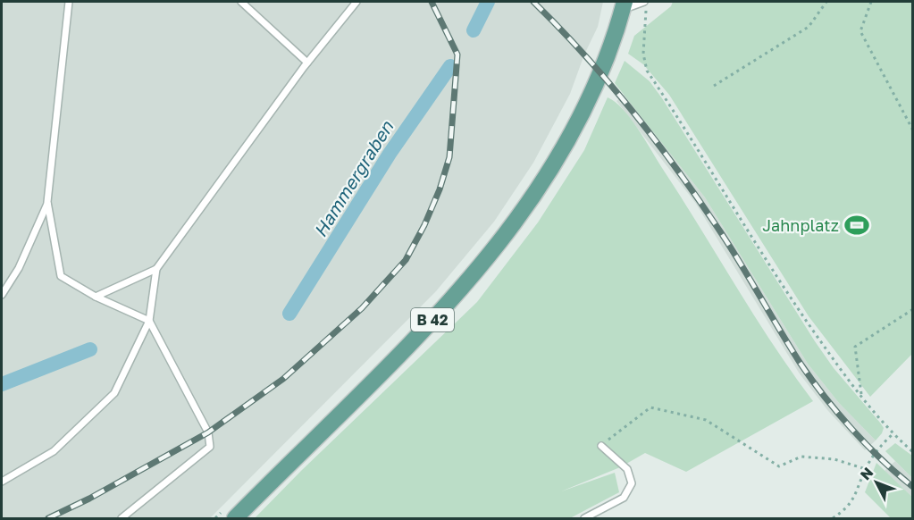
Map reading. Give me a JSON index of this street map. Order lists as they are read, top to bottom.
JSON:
{
  "streets": {
    "main road": ["B 42"]
  },
  "water": ["Hammergraben"],
  "places": {
    "sports": ["Jahnplatz"]
  },
  "north": "top left"
}
